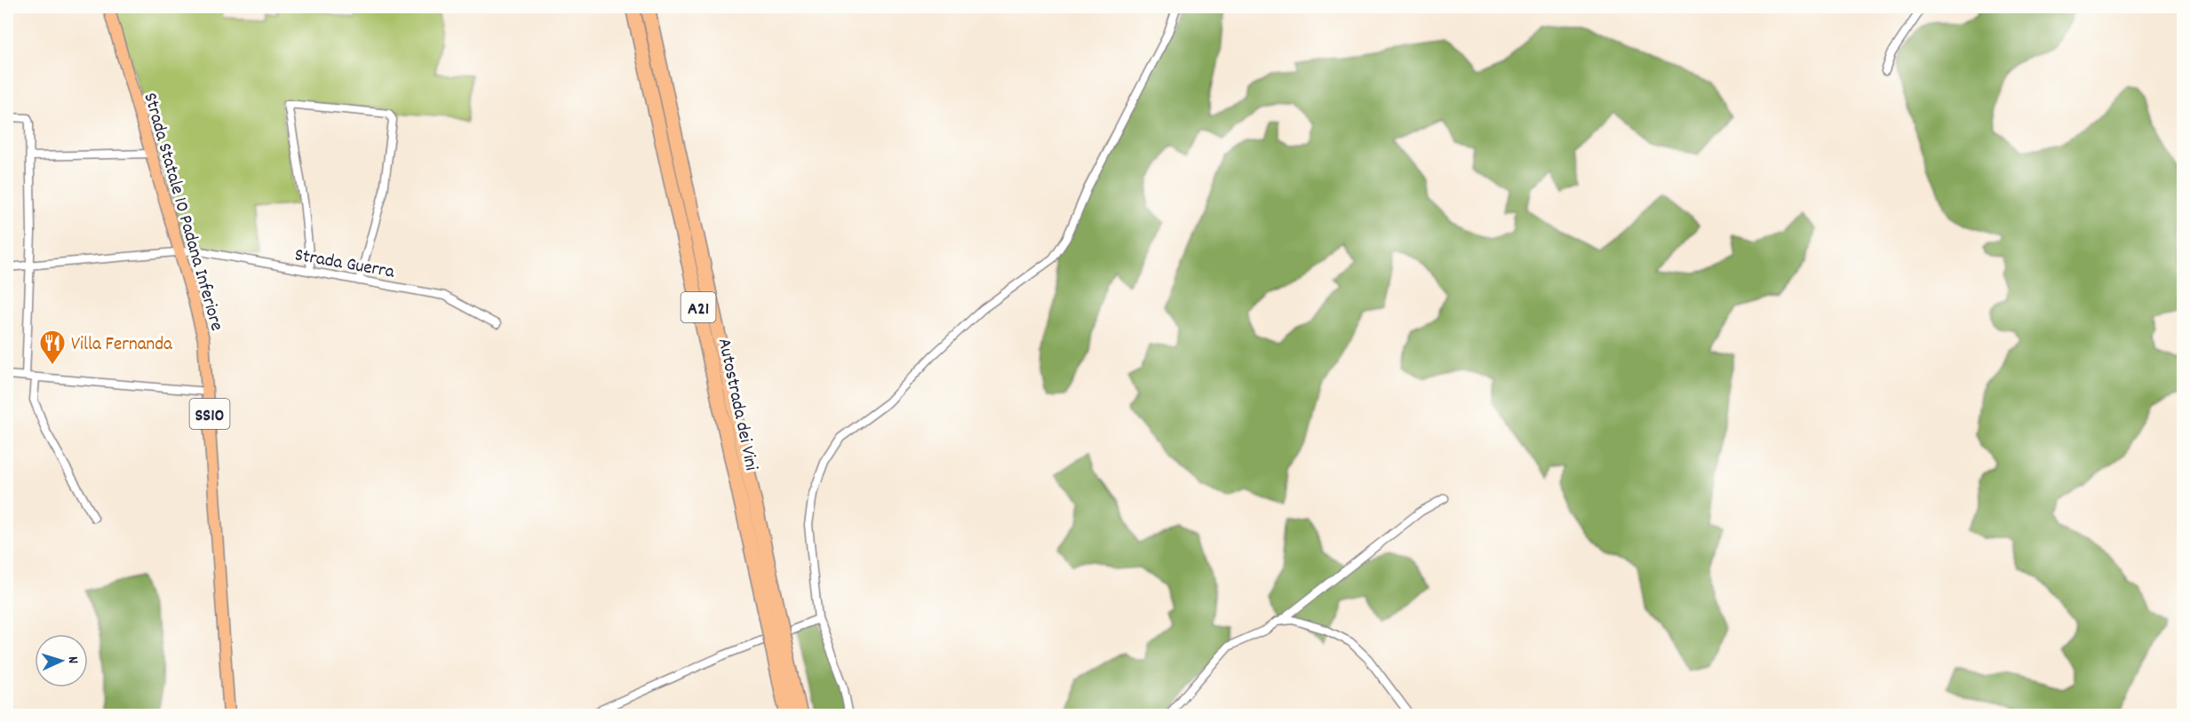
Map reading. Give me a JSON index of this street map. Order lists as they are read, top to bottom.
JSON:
{
  "streets": {
    "highway": ["A21", "Autostrada dei Vini"],
    "main road": ["Strada Statale 10 Padana Inferiore", "SS10"],
    "street": ["Strada Guerra"]
  },
  "crossings": [
    ["Strada Statale 10 Padana Inferiore", "Strada Guerra"]
  ],
  "places": {
    "restaurant": ["Villa Fernanda"]
  },
  "north": "right"
}
